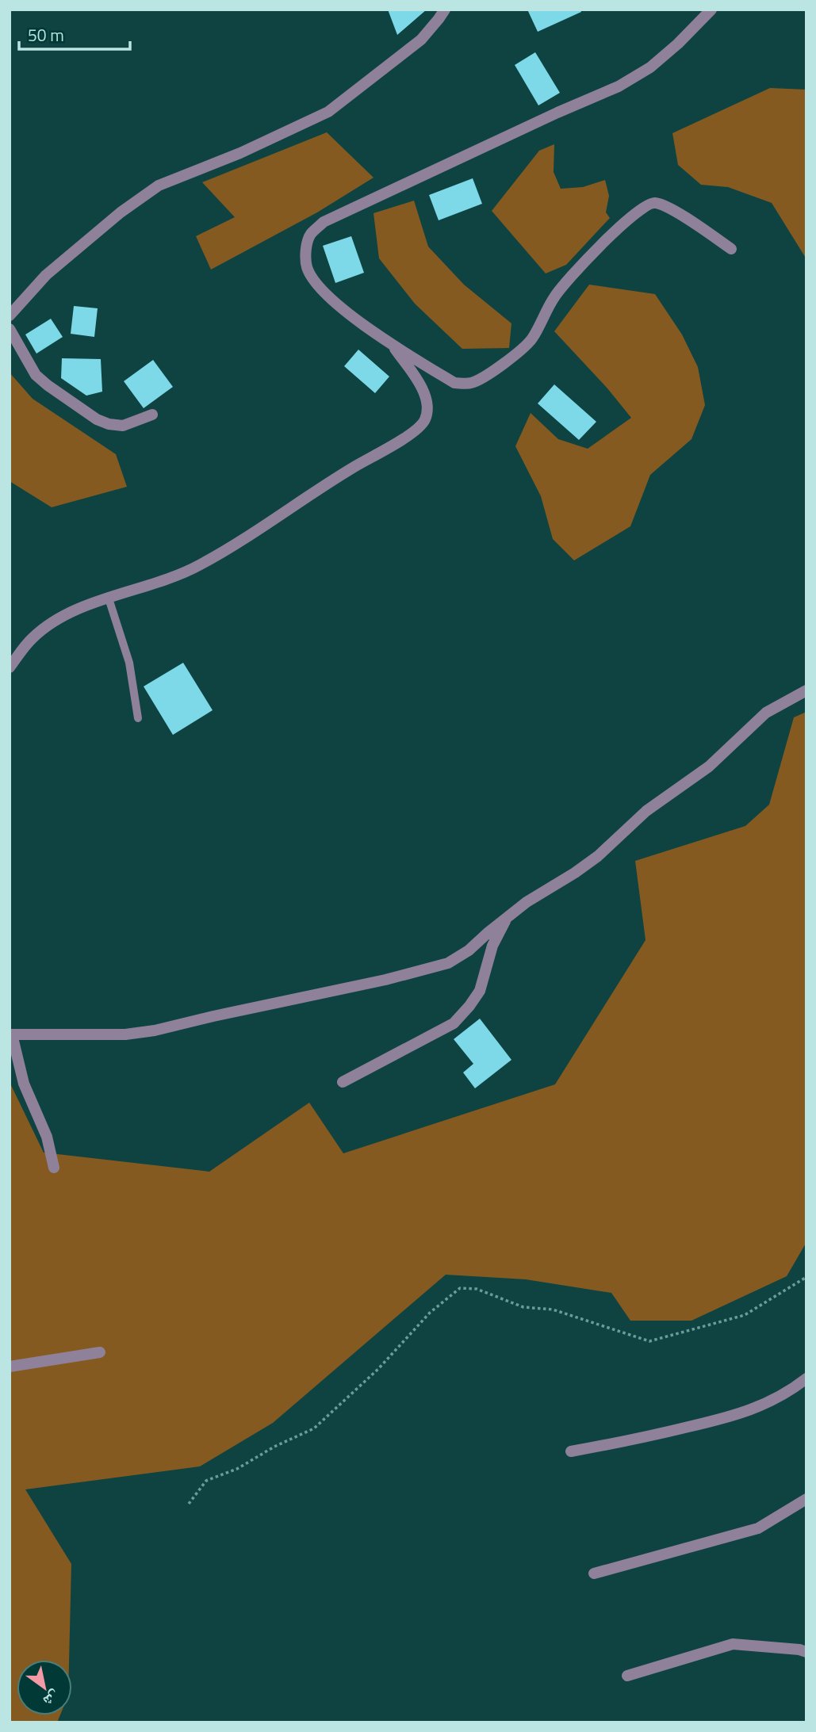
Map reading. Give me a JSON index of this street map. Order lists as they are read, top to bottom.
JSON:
{
  "scale_bar": "50 m",
  "north": "bottom right"
}
